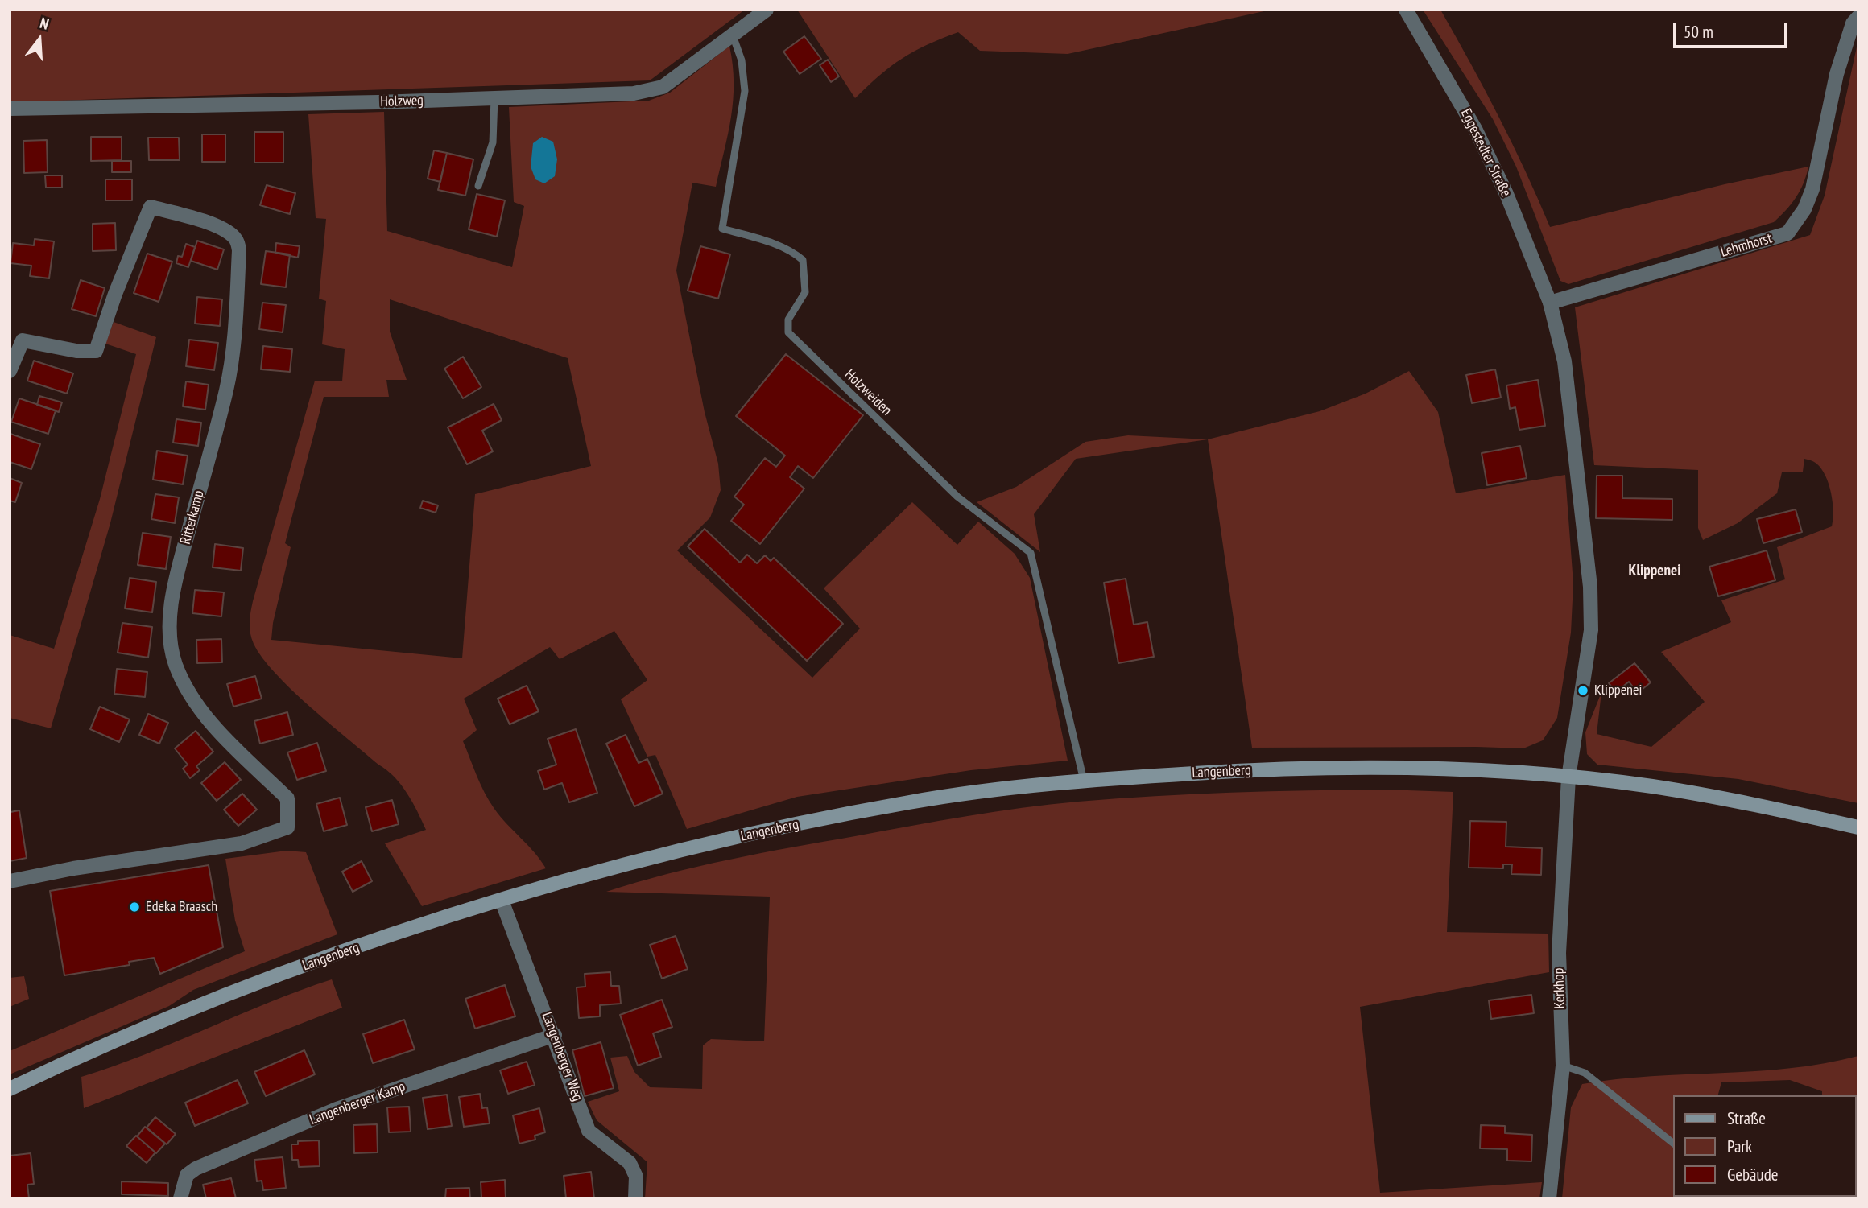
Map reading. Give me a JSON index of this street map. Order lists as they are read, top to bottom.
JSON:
{
  "streets": {
    "main road": ["Langenberg"],
    "street": [
      "Holzweg",
      "Eggestedter Straße",
      "Lehmhorst",
      "Ritterkamp",
      "Kerkhop",
      "Langenberger Weg",
      "Langenberger Kamp"
    ],
    "lane": ["Holzweiden"]
  },
  "crossings": [
    ["Holzweg", "Holzweiden"],
    ["Eggestedter Straße", "Lehmhorst"],
    ["Holzweiden", "Langenberg"],
    ["Langenberg", "Kerkhop"],
    ["Langenberg", "Langenberger Weg"],
    ["Langenberger Weg", "Langenberger Kamp"]
  ],
  "districts": ["Klippenei"],
  "places": ["Klippenei", "Edeka Braasch"],
  "legend": ["Straße", "Park", "Gebäude"],
  "scale_bar": "50 m",
  "north": "top"
}
